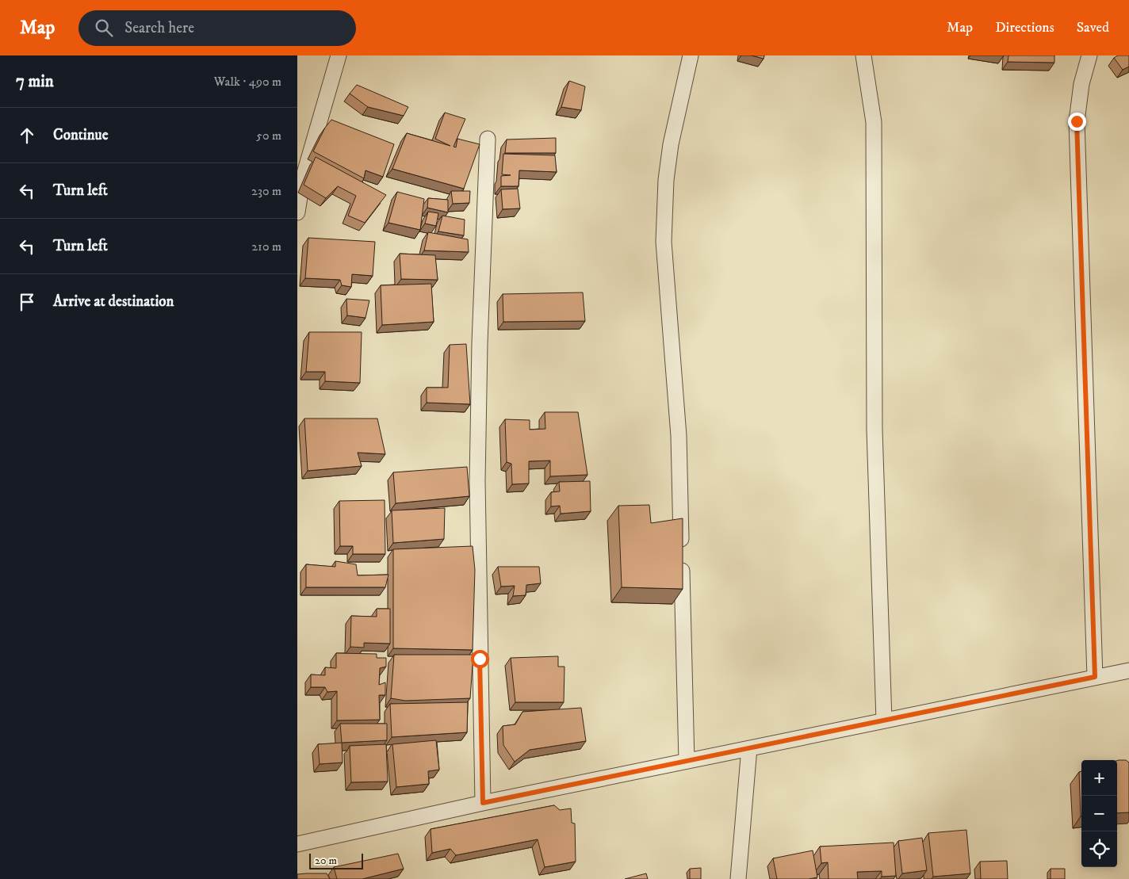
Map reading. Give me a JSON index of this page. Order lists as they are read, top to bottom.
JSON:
{
  "scale_bar": "20 m",
  "page": {
    "header": "Map",
    "search": "Search here",
    "nav": ["Map", "Directions", "Saved"],
    "heading": ["7 min", "Walk · 490 m"],
    "list": [
      ["Continue", "50 m"],
      ["Turn left", "230 m"],
      ["Turn left", "210 m"],
      "Arrive at destination"
    ],
    "map_buttons": ["+", "−"],
    "scale": "20 m"
  }
}
